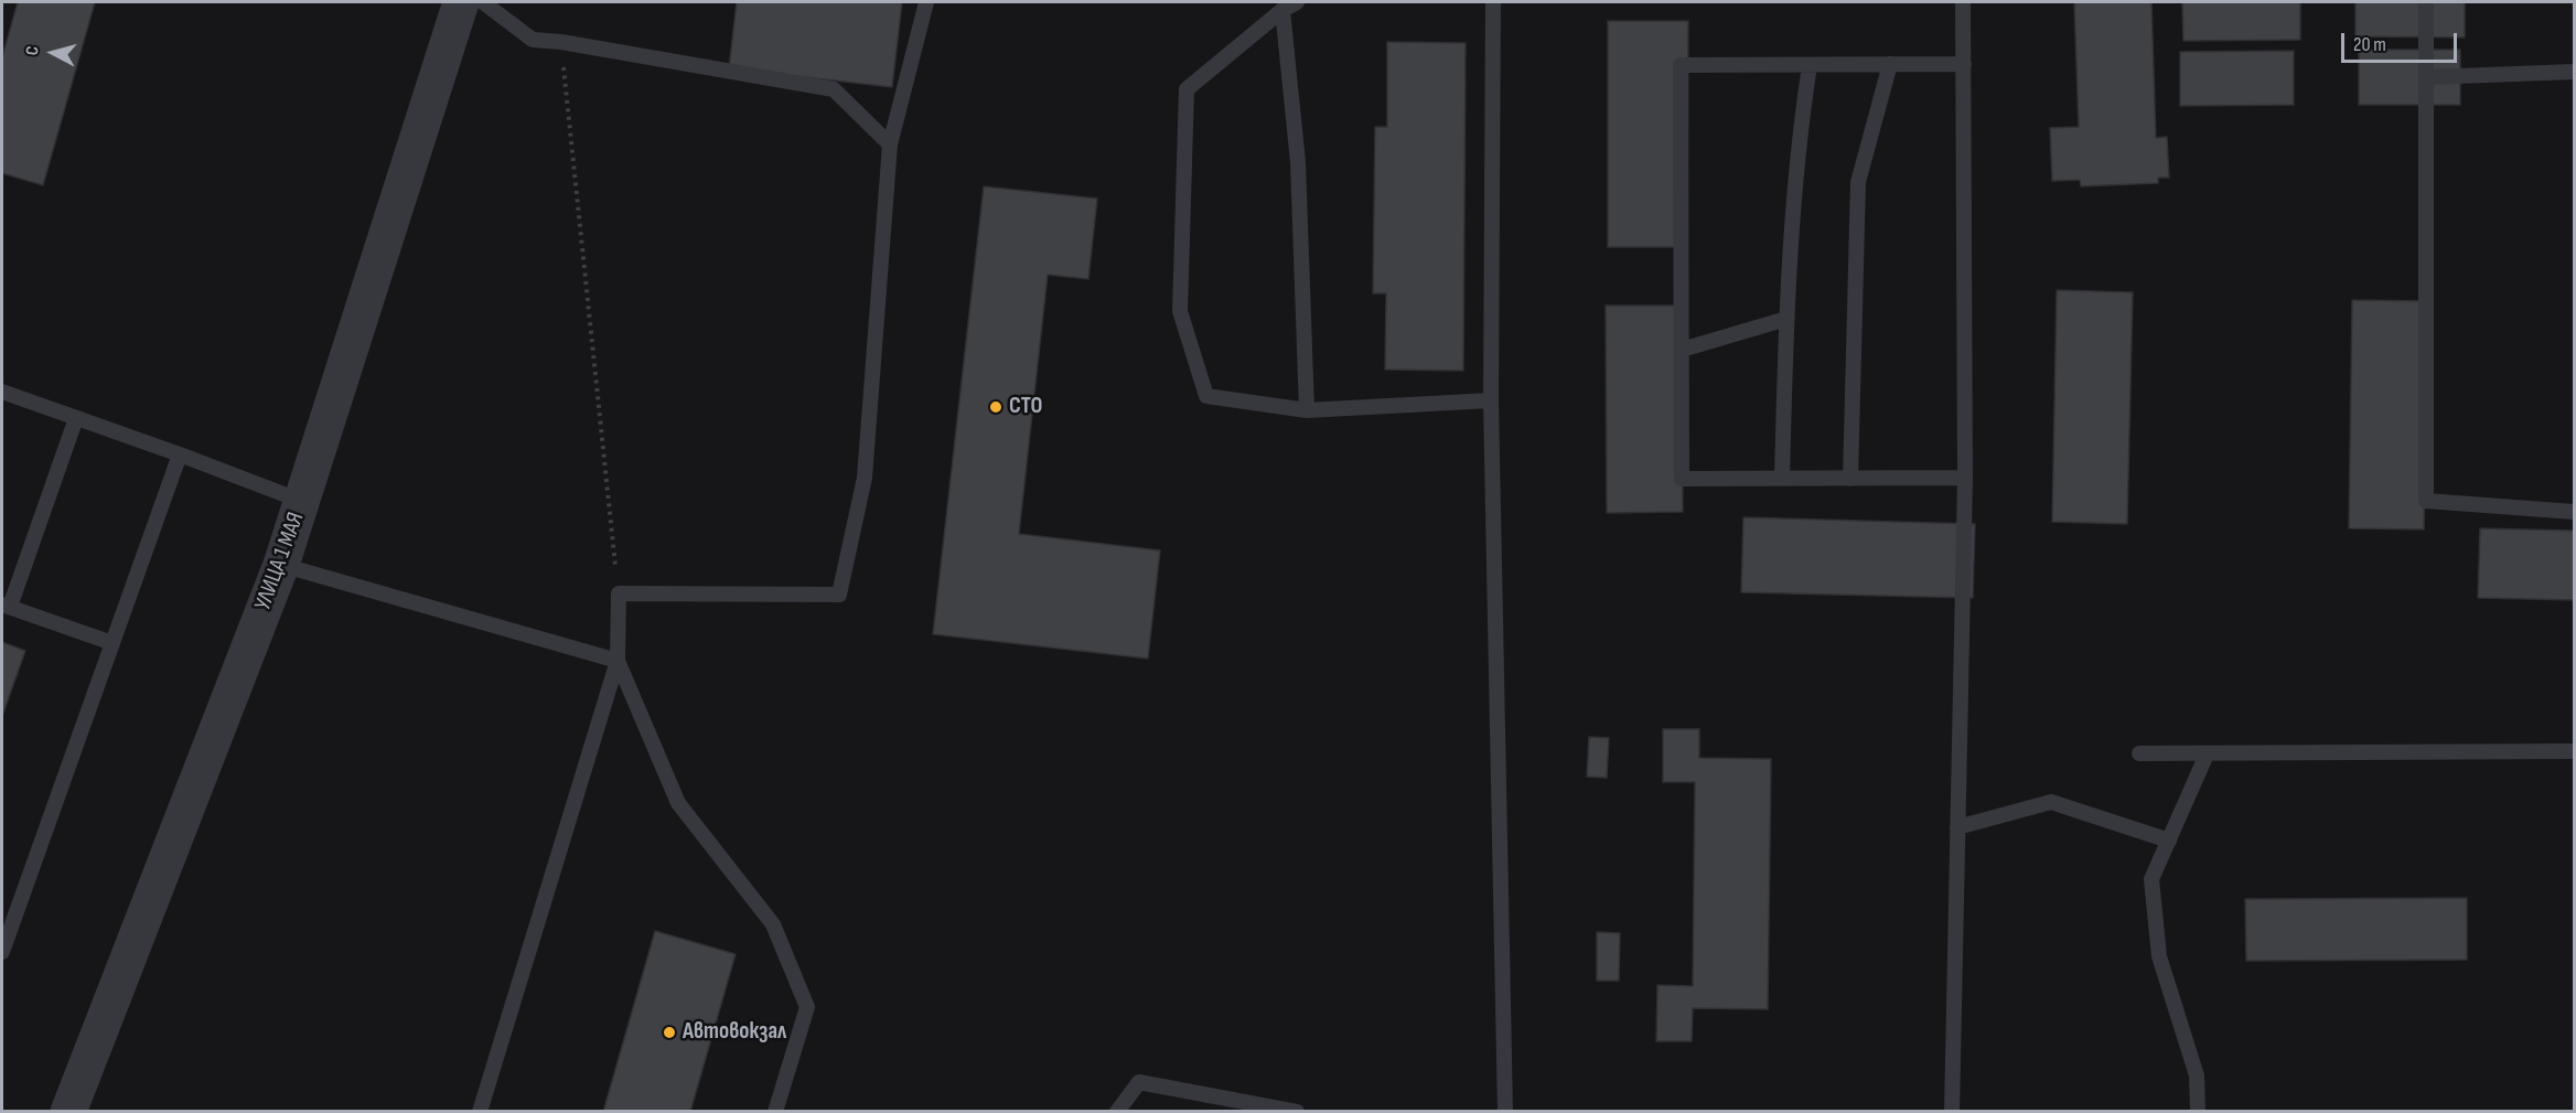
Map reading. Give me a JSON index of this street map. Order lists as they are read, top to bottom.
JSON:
{
  "streets": {
    "street": ["УЛИЦА 1 МАЯ"]
  },
  "places": ["СТО", "Автовокзал"],
  "scale_bar": "20 m",
  "north": "left"
}
